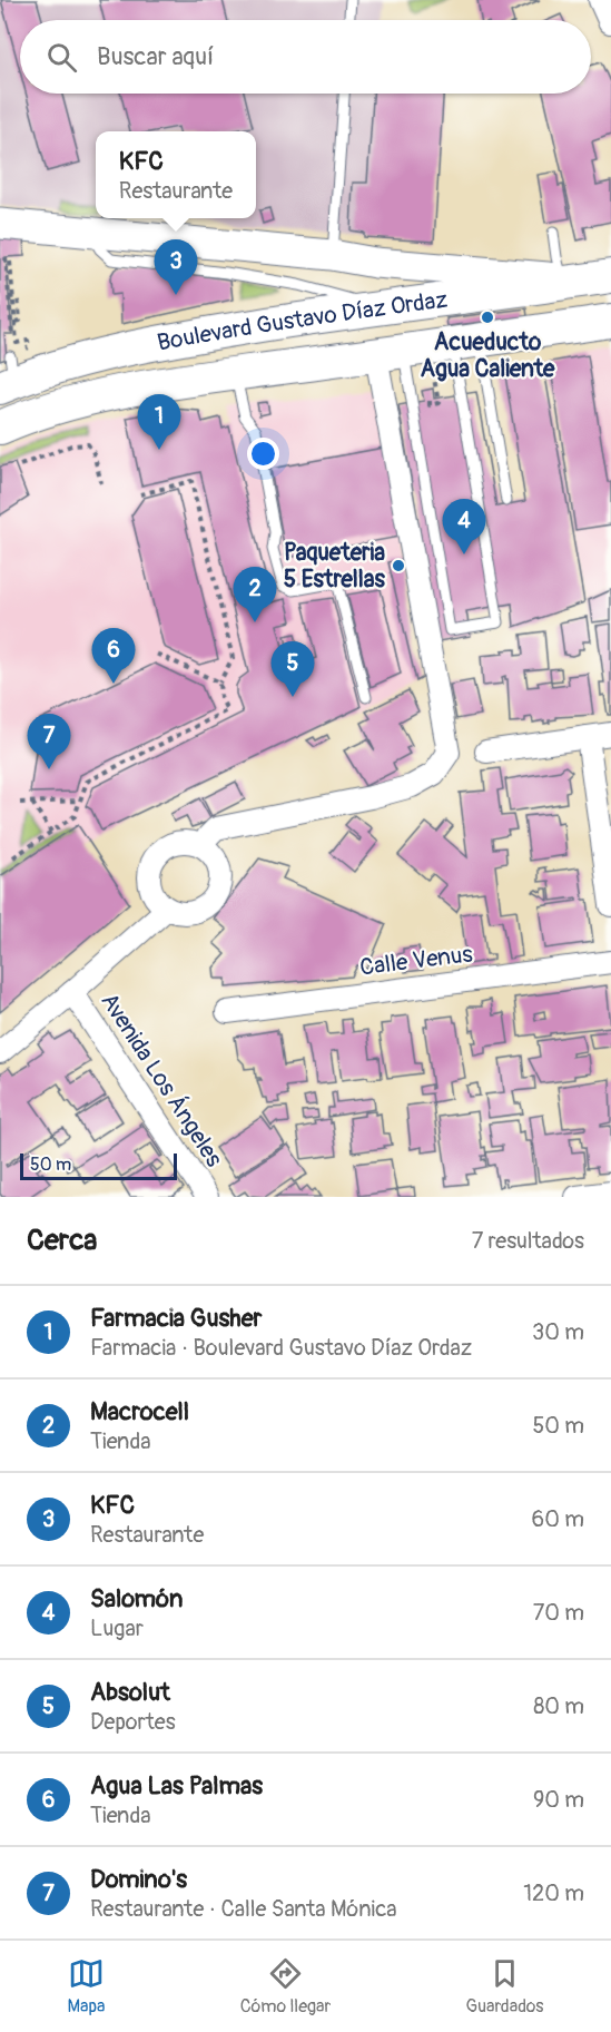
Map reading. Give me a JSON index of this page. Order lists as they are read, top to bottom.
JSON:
{
  "streets": {
    "main road": ["Boulevard Gustavo Díaz Ordaz"],
    "street": ["Calle Venus", "Avenida Los Ángeles"]
  },
  "places": ["Acueducto Agua Caliente", "Paqueteria 5 Estrellas"],
  "scale_bar": "50 m",
  "page": {
    "search": "Buscar aquí",
    "popup": ["KFC", "Restaurante"],
    "pins": [
      "3",
      "1",
      "4",
      "2",
      "6",
      "5",
      "7"
    ],
    "scale": "50 m",
    "heading": ["Cerca", "7 resultados"],
    "list": [
      {
        "mark": "1",
        "name": "Farmacia Gusher",
        "note": "Farmacia · Boulevard Gustavo Díaz Ordaz",
        "value": "30 m"
      },
      {
        "mark": "2",
        "name": "Macrocell",
        "note": "Tienda",
        "value": "50 m"
      },
      {
        "mark": "3",
        "name": "KFC",
        "note": "Restaurante",
        "value": "60 m"
      },
      {
        "mark": "4",
        "name": "Salomón",
        "note": "Lugar",
        "value": "70 m"
      },
      {
        "mark": "5",
        "name": "Absolut",
        "note": "Deportes",
        "value": "80 m"
      },
      {
        "mark": "6",
        "name": "Agua Las Palmas",
        "note": "Tienda",
        "value": "90 m"
      },
      {
        "mark": "7",
        "name": "Domino's",
        "note": "Restaurante · Calle Santa Mónica",
        "value": "120 m"
      }
    ],
    "nav": ["Mapa", "Cómo llegar", "Guardados"]
  }
}
